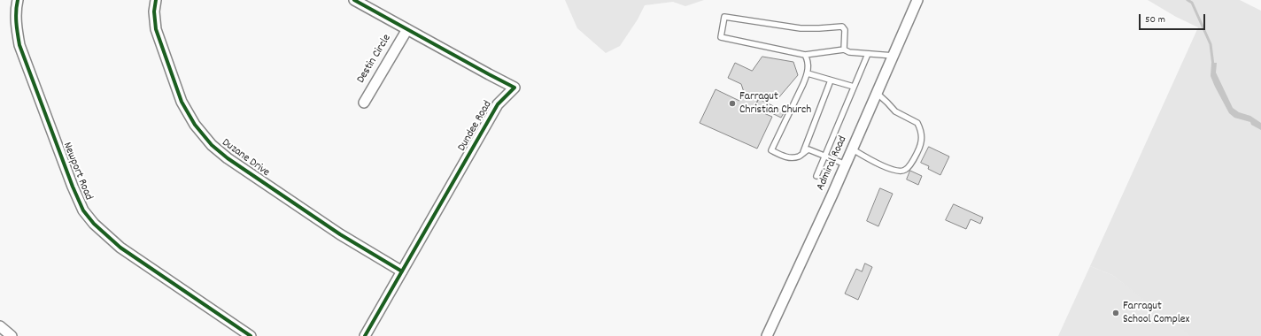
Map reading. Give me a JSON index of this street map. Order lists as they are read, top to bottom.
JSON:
{
  "streets": {
    "street": [
      "Destin Circle",
      "Dundee Road",
      "Duzane Drive",
      "Admiral Road",
      "Newport Road"
    ]
  },
  "crossings": [
    ["Destin Circle", "Dundee Road"],
    ["Dundee Road", "Duzane Drive"]
  ],
  "places": ["Farragut Christian Church", "Farragut School Complex"],
  "scale_bar": "50 m"
}
